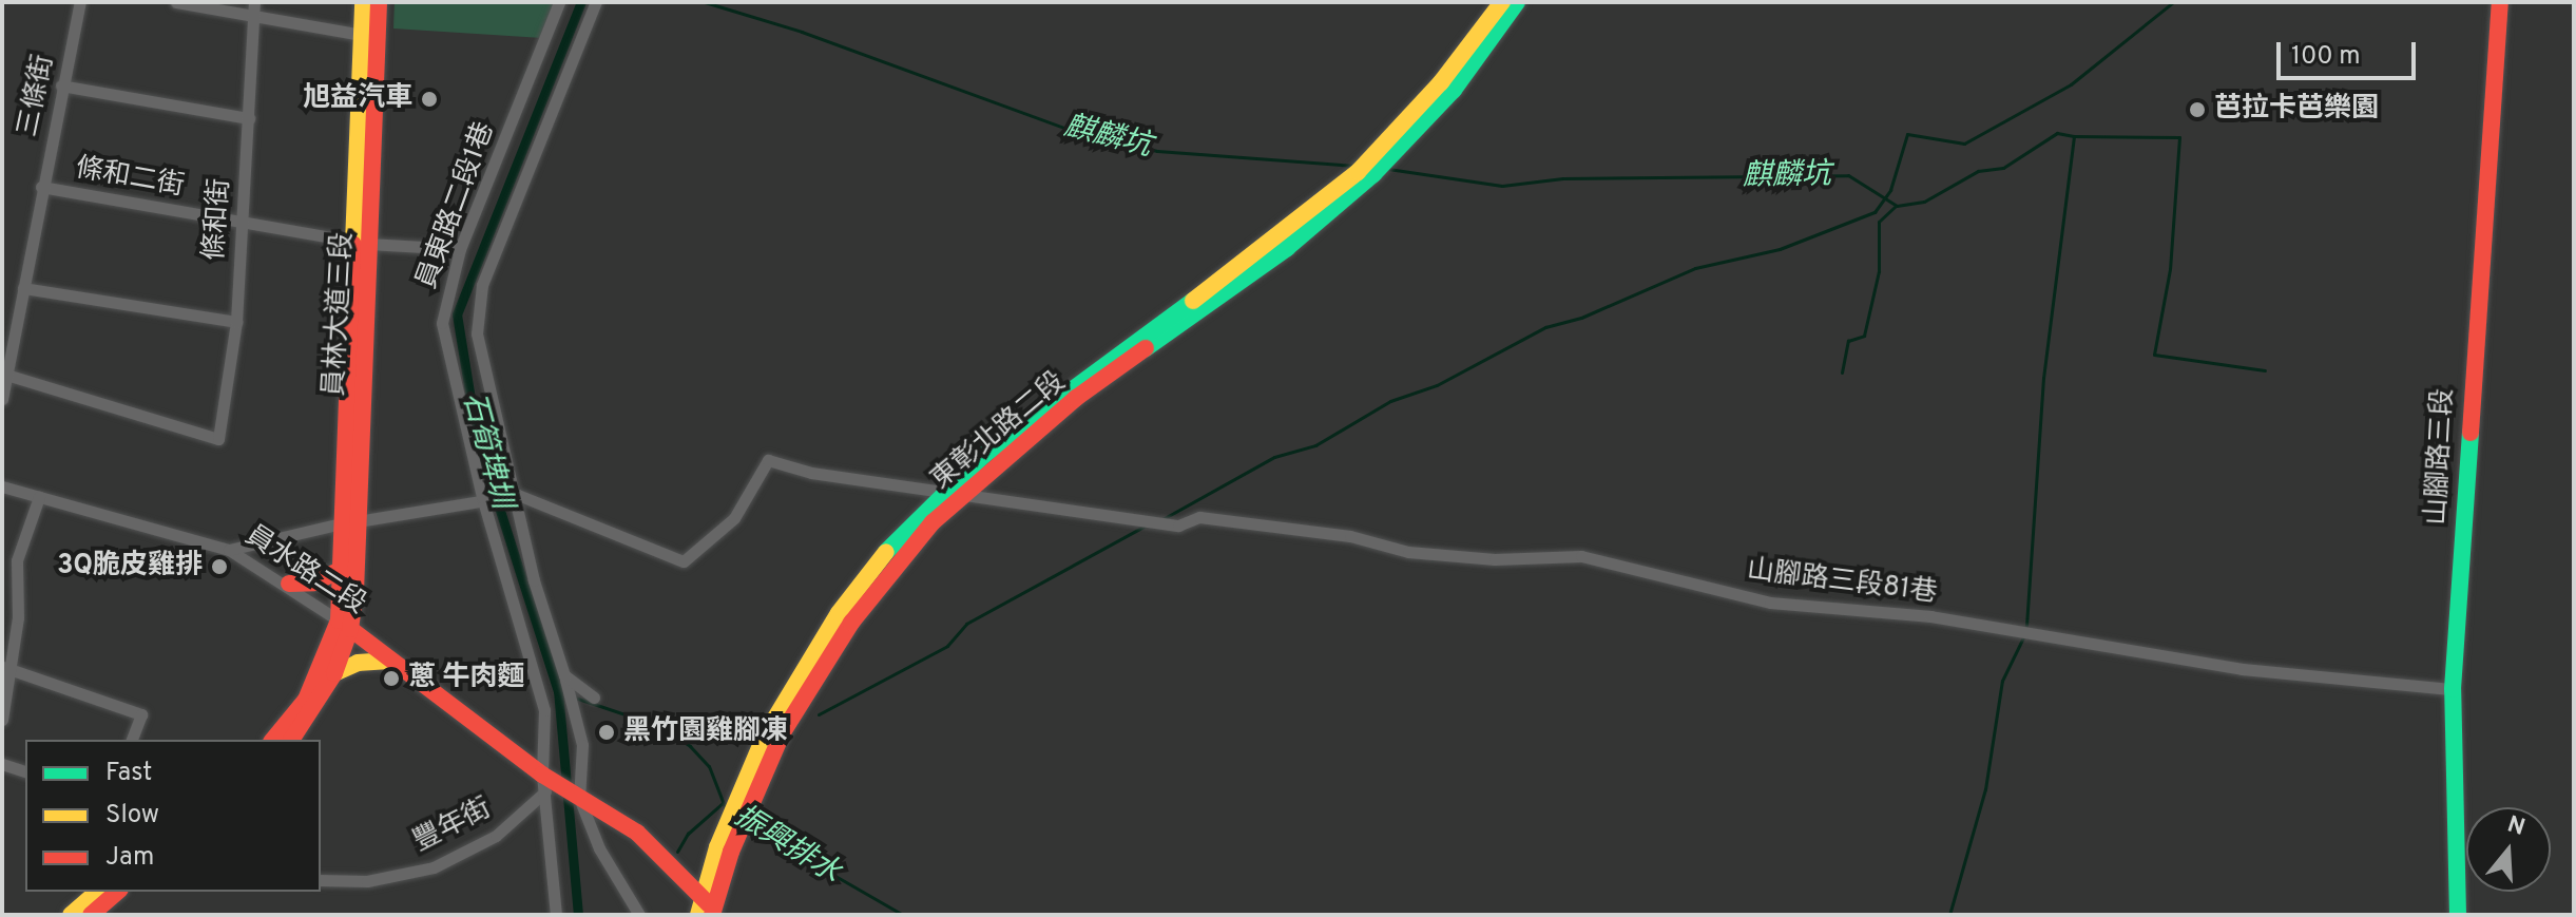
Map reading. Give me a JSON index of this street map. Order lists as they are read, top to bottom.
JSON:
{
  "streets": {
    "street": [
      "三條街",
      "條和二街",
      "員東路二段1巷",
      "條和街",
      "員林大道三段",
      "東彰北路二段",
      "山腳路三段",
      "員水路二段",
      "山腳路三段81巷",
      "豐年街"
    ]
  },
  "crossings": [
    ["三條街", "條和二街"],
    ["三條街", "條和街"],
    ["條和二街", "員東路二段1巷"],
    ["條和二街", "條和街"],
    ["條和二街", "員林大道三段"],
    ["員東路二段1巷", "員水路二段"],
    ["員東路二段1巷", "豐年街"],
    ["員林大道三段", "員水路二段"],
    ["東彰北路二段", "員水路二段"],
    ["東彰北路二段", "山腳路三段81巷"],
    ["山腳路三段", "山腳路三段81巷"],
    ["員水路二段", "豐年街"]
  ],
  "water": ["麒麟坑", "石筍埤圳", "振興排水"],
  "places": [
    "旭益汽車",
    "芭拉卡芭樂園",
    "3Q脆皮雞排",
    "蔥 牛肉麵",
    "黑竹園雞腳凍"
  ],
  "legend": ["Fast", "Slow", "Jam"],
  "scale_bar": "100 m",
  "north": "top"
}
